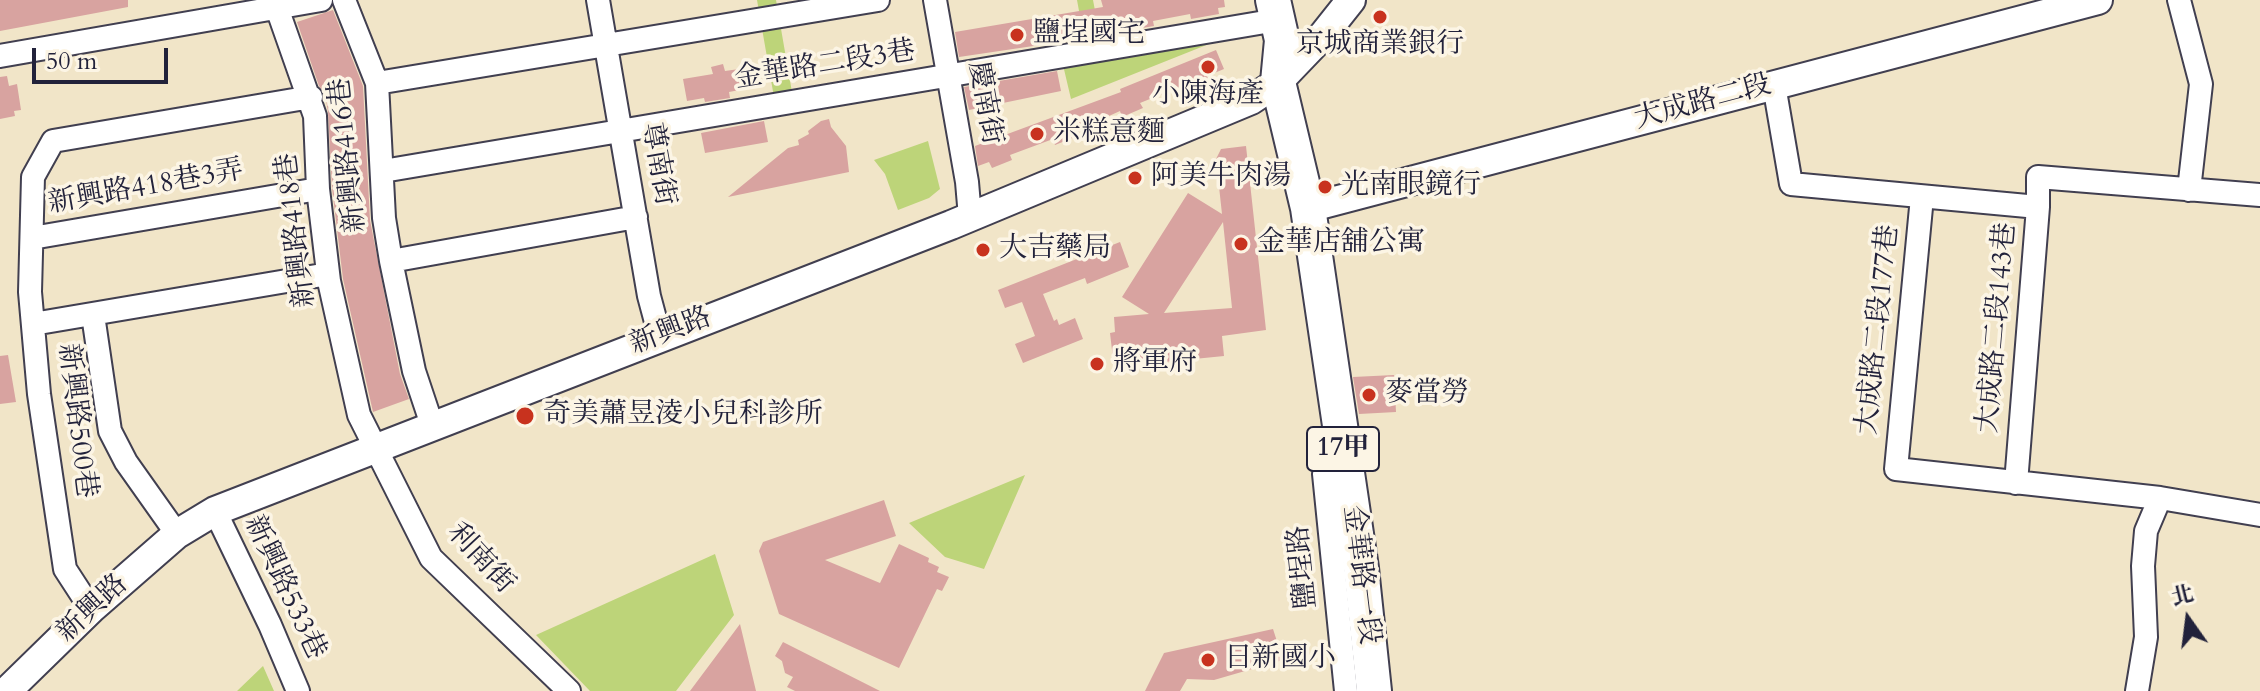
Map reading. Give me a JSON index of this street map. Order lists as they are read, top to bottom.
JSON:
{
  "streets": {
    "main road": ["17甲", "金華路一段"],
    "street": [
      "金華路二段3巷",
      "慶南街",
      "大成路二段",
      "新興路416巷",
      "尊南街",
      "新興路418巷3弄",
      "新興路418巷",
      "大成路二段143巷",
      "大成路二段177巷",
      "新興路",
      "新興路500巷",
      "利南街",
      "鹽埕路",
      "新興路533巷"
    ]
  },
  "crossings": [
    ["金華路二段3巷", "慶南街"],
    ["金華路二段3巷", "新興路416巷"],
    ["金華路二段3巷", "尊南街"],
    ["金華路二段3巷", "17甲"],
    ["慶南街", "新興路"],
    ["大成路二段", "大成路二段177巷"],
    ["大成路二段", "金華路一段"],
    ["新興路416巷", "尊南街"],
    ["新興路416巷", "新興路"],
    ["尊南街", "新興路"],
    ["新興路418巷3弄", "新興路418巷"],
    ["新興路418巷3弄", "新興路500巷"],
    ["新興路418巷", "新興路"],
    ["新興路418巷", "新興路500巷"],
    ["新興路418巷", "利南街"],
    ["大成路二段143巷", "大成路二段177巷"],
    ["新興路", "新興路500巷"],
    ["新興路", "17甲"],
    ["新興路", "利南街"],
    ["新興路", "金華路一段"],
    ["新興路", "新興路533巷"],
    ["17甲", "金華路一段"],
    ["鹽埕路", "金華路一段"]
  ],
  "places": [
    "京城商業銀行",
    "鹽埕國宅",
    "小陳海產",
    "米糕意麵",
    "阿美牛肉湯",
    "光南眼鏡行",
    "金華店舖公寓",
    "大吉藥局",
    "將軍府",
    "麥當勞",
    "奇美蕭昱淩小兒科診所",
    "日新國小"
  ],
  "scale_bar": "50 m",
  "north": "top"
}
